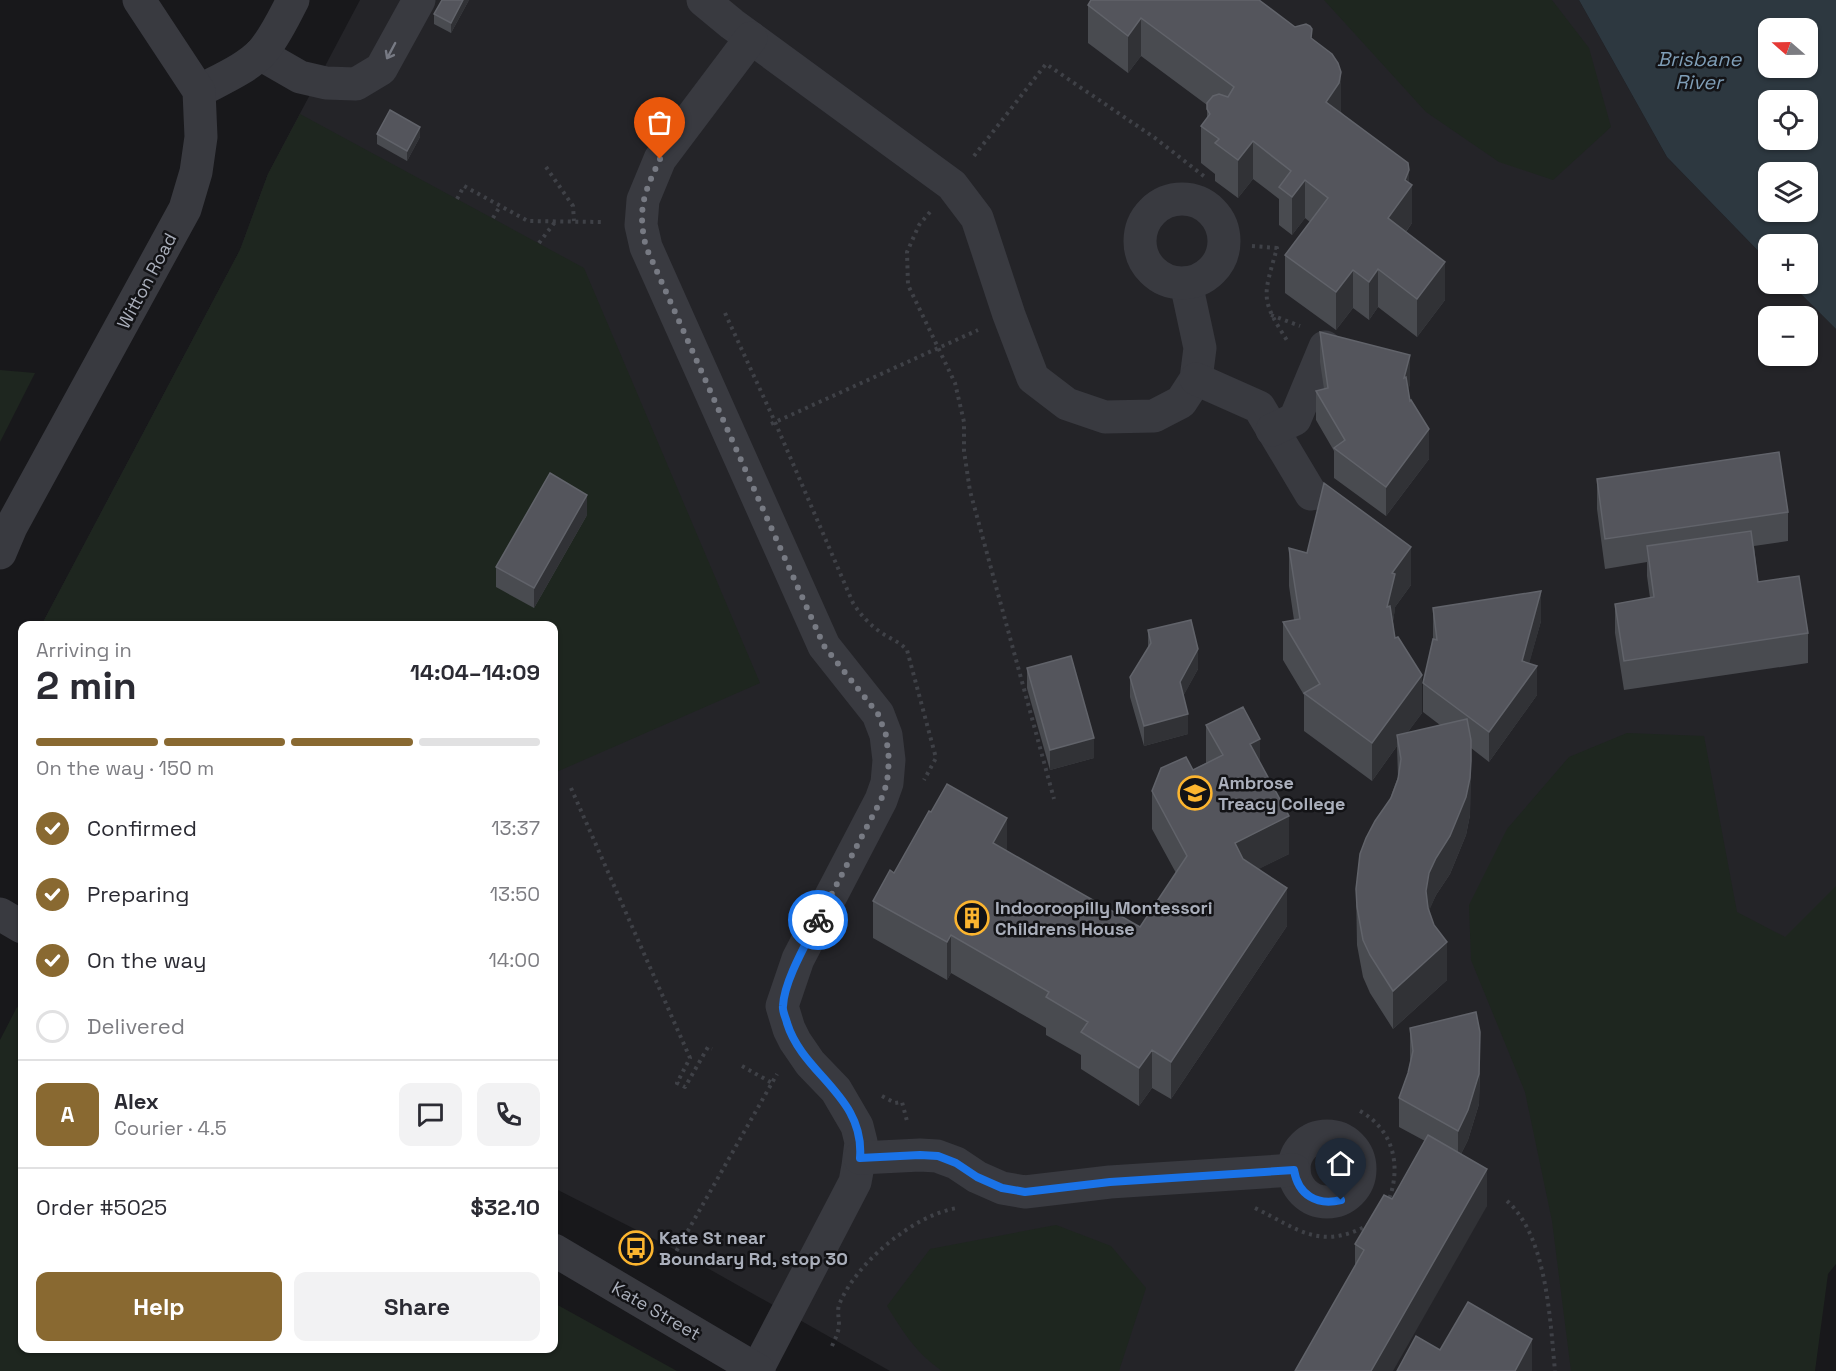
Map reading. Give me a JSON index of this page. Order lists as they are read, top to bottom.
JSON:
{
  "streets": {
    "street": ["Witton Road", "Kate Street"]
  },
  "water": ["Brisbane River"],
  "places": {
    "school or university": ["Ambrose Treacy College"],
    "building": ["Indooroopilly Montessori Childrens House"],
    "bus stop": ["Kate St near Boundary Rd, stop 30"]
  },
  "north": "left",
  "page": {
    "map_buttons": ["+", "−"],
    "heading": ["2 min", "Arriving in", "14:04–14:09"],
    "panel": [
      "Alex",
      "Courier · 4.5",
      "Order #5025",
      "$32.10"
    ],
    "bar": "On the way · 150 m",
    "list": [
      ["Confirmed", "13:37"],
      ["Preparing", "13:50"],
      ["On the way", "14:00"],
      "Delivered"
    ],
    "round": "A",
    "buttons": ["Help", "Share"]
  }
}
